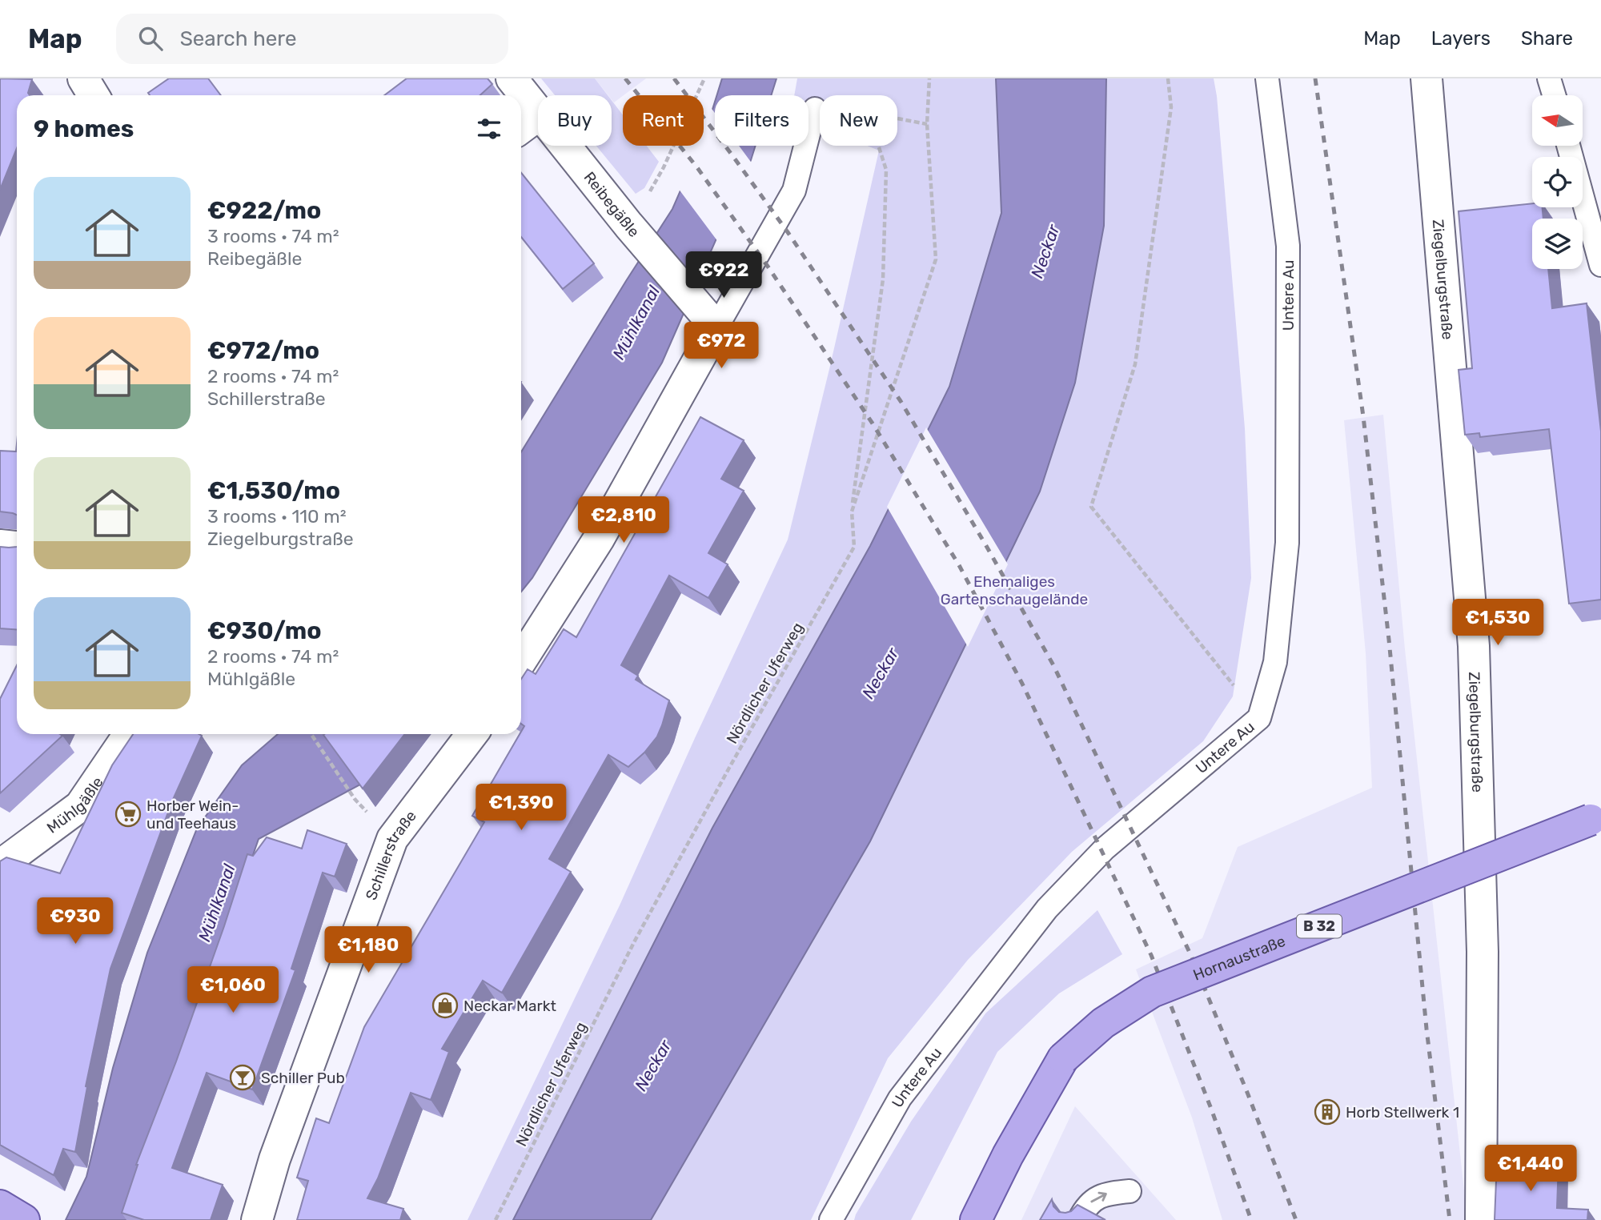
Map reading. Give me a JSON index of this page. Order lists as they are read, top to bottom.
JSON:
{
  "streets": {
    "main road": ["B 32", "Hornaustraße"],
    "street": [
      "Reibegäßle",
      "Ziegelburgstraße",
      "Mühlgäßle",
      "Schillerstraße"
    ],
    "lane": ["Untere Au"],
    "path": ["Nördlicher Uferweg"]
  },
  "water": ["Neckar", "Mühlkanal"],
  "parks": ["Ehemaliges Gartenschaugelände"],
  "places": {
    "supermarket": ["Horber Wein- und Teehaus"],
    "shop": ["Neckar Markt"],
    "bar": ["Schiller Pub"],
    "building": ["Horb Stellwerk 1"]
  },
  "north": "left",
  "page": {
    "header": "Map",
    "search": "Search here",
    "nav": ["Map", "Layers", "Share"],
    "chip": [
      "Buy",
      "Rent",
      "Filters",
      "New"
    ],
    "heading": "9 homes",
    "list": [
      {
        "name": "€922/mo",
        "note": "3 rooms · 74 m² · Reibegäßle"
      },
      {
        "name": "€972/mo",
        "note": "2 rooms · 74 m² · Schillerstraße"
      },
      {
        "name": "€1,530/mo",
        "note": "3 rooms · 110 m² · Ziegelburgstraße"
      },
      {
        "name": "€930/mo",
        "note": "2 rooms · 74 m² · Mühlgäßle"
      }
    ],
    "price": [
      "€922",
      "€972",
      "€2,810",
      "€1,530",
      "€1,390",
      "€930",
      "€1,180",
      "€1,060",
      "€1,440"
    ]
  }
}
